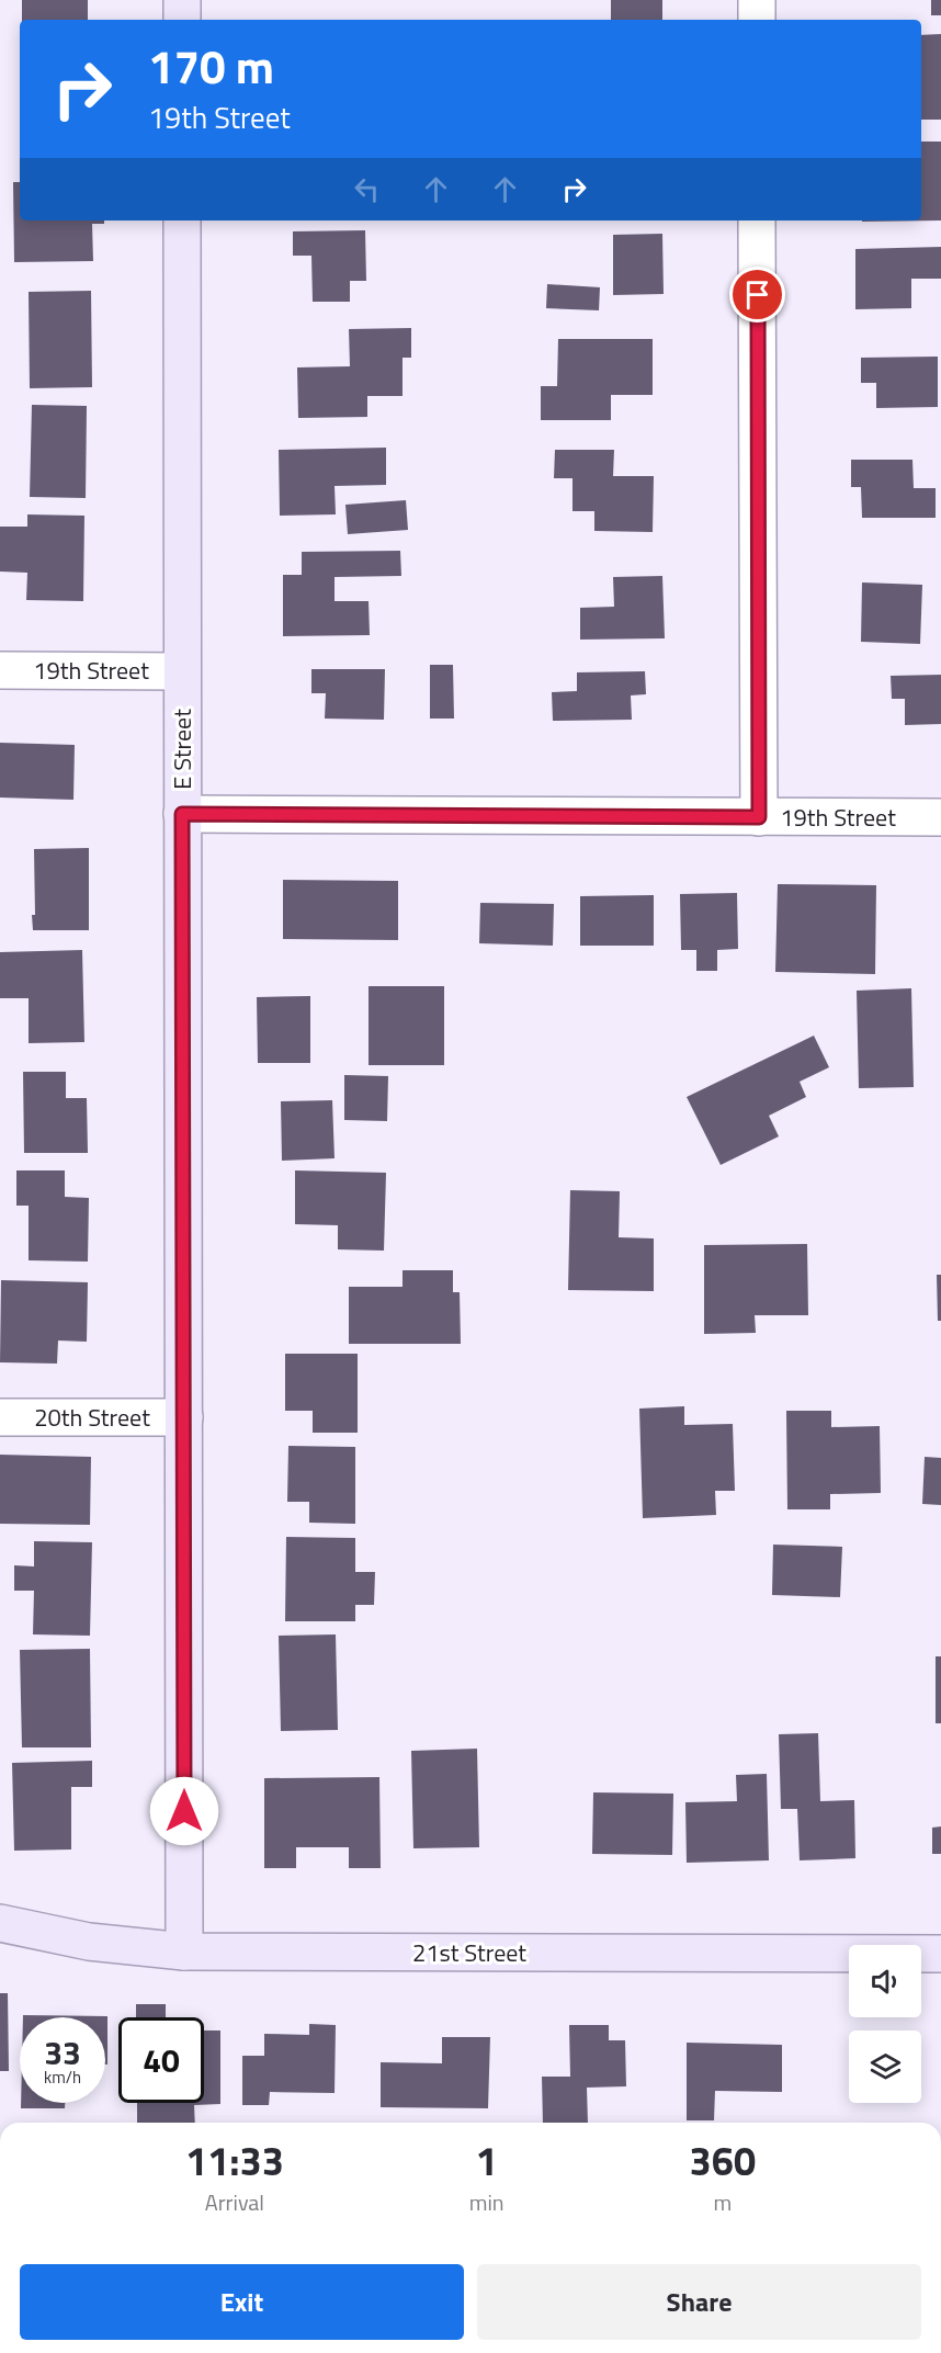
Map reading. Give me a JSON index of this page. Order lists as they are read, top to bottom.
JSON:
{
  "streets": {
    "street": [
      "19th Street",
      "E Street",
      "20th Street",
      "21st Street"
    ]
  },
  "crossings": [
    ["19th Street", "E Street"],
    ["E Street", "20th Street"],
    ["E Street", "21st Street"]
  ],
  "page": {
    "turn": ["170 m", "19th Street"],
    "speed": "33 km/h",
    "limit": "40",
    "eta": [
      "11:33",
      "Arrival",
      "1",
      "min",
      "360",
      "m"
    ],
    "buttons": ["Exit", "Share"]
  }
}
